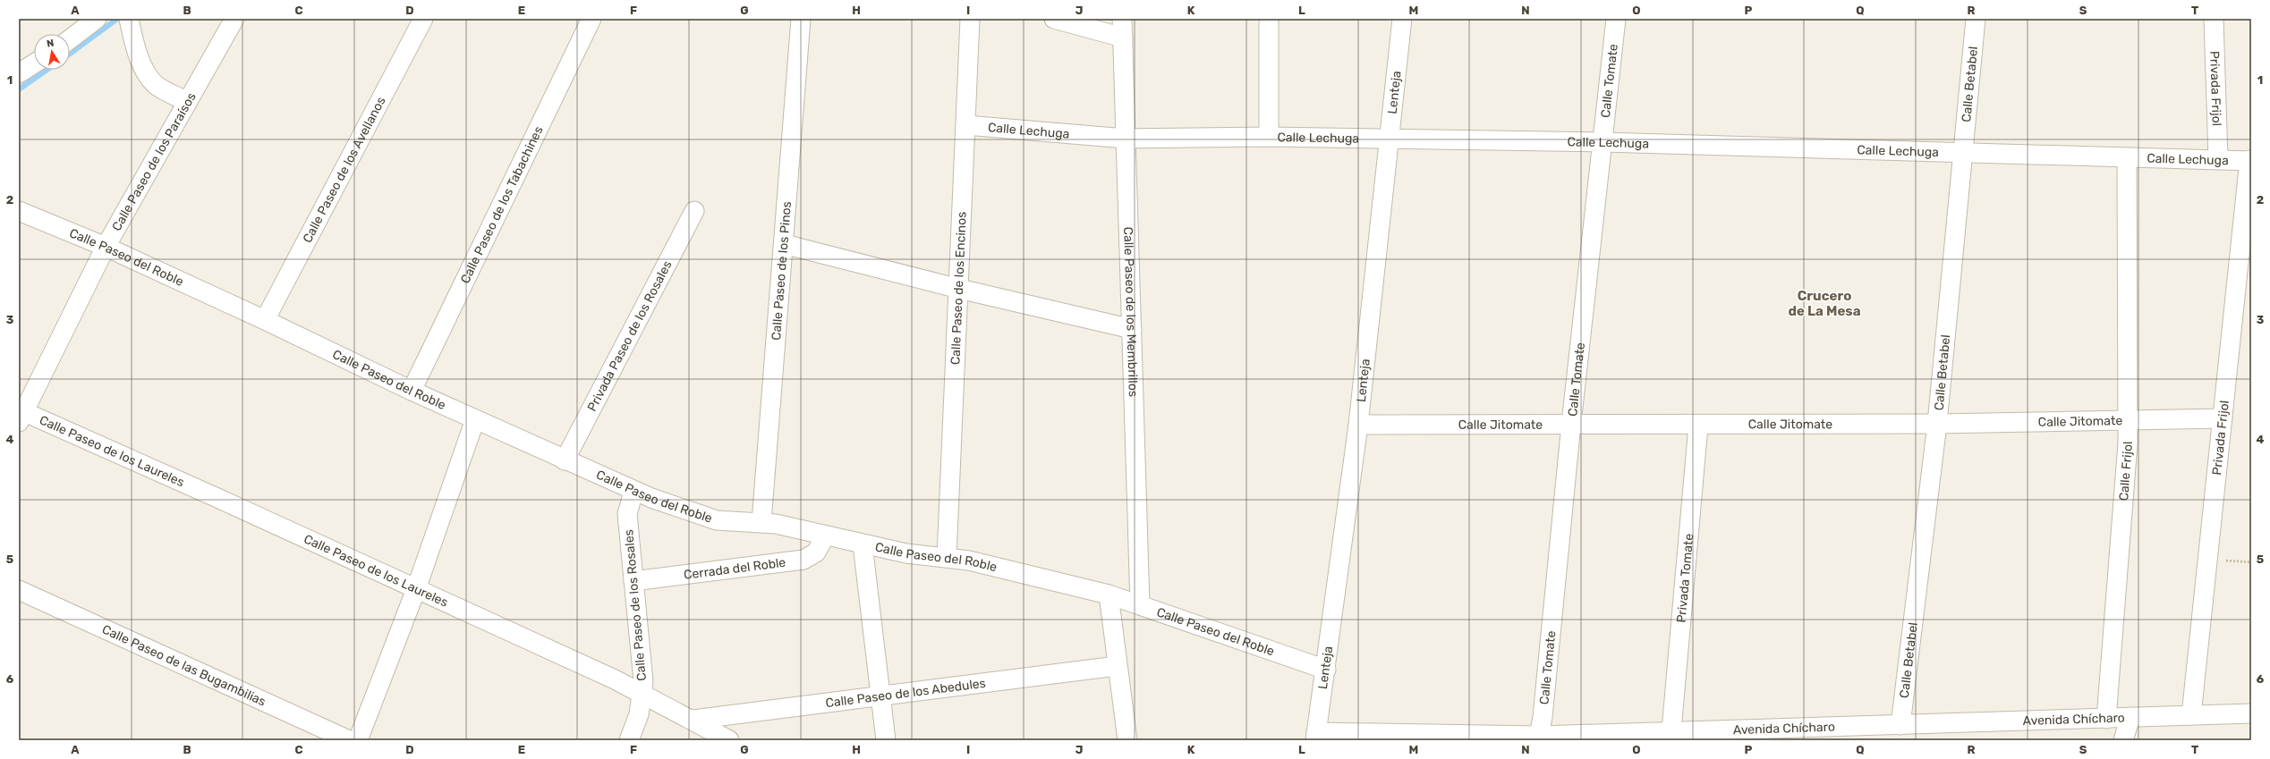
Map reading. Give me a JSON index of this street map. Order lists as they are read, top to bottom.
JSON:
{
  "streets": {
    "street": [
      "Calle Tomate",
      "Calle Betabel",
      "Privada Frijol",
      "Lenteja",
      "Calle Lechuga",
      "Calle Paseo de los Paraísos",
      "Calle Paseo de los Avellanos",
      "Calle Paseo de los Tabachines",
      "Calle Paseo del Roble",
      "Calle Paseo de los Pinos",
      "Calle Paseo de los Encinos",
      "Calle Paseo de los Membrillos",
      "Privada Paseo de los Rosales",
      "Calle Jitomate",
      "Calle Paseo de los Laureles",
      "Calle Frijol",
      "Cerrada del Roble",
      "Privada Tomate",
      "Calle Paseo de los Rosales",
      "Calle Paseo de las Bugambilias",
      "Calle Paseo de los Abedules",
      "Avenida Chícharo"
    ]
  },
  "crossings": [
    ["Calle Tomate", "Calle Lechuga"],
    ["Calle Tomate", "Calle Jitomate"],
    ["Calle Tomate", "Avenida Chícharo"],
    ["Calle Betabel", "Calle Lechuga"],
    ["Calle Betabel", "Calle Jitomate"],
    ["Calle Betabel", "Avenida Chícharo"],
    ["Privada Frijol", "Calle Lechuga"],
    ["Privada Frijol", "Calle Jitomate"],
    ["Privada Frijol", "Avenida Chícharo"],
    ["Lenteja", "Calle Lechuga"],
    ["Lenteja", "Calle Paseo del Roble"],
    ["Lenteja", "Calle Jitomate"],
    ["Lenteja", "Avenida Chícharo"],
    ["Calle Lechuga", "Calle Paseo de los Encinos"],
    ["Calle Lechuga", "Calle Paseo de los Membrillos"],
    ["Calle Lechuga", "Calle Frijol"],
    ["Calle Paseo de los Paraísos", "Calle Paseo del Roble"],
    ["Calle Paseo de los Paraísos", "Calle Paseo de los Laureles"],
    ["Calle Paseo de los Avellanos", "Calle Paseo del Roble"],
    ["Calle Paseo de los Tabachines", "Calle Paseo del Roble"],
    ["Calle Paseo del Roble", "Calle Paseo de los Pinos"],
    ["Calle Paseo del Roble", "Calle Paseo de los Encinos"],
    ["Calle Paseo del Roble", "Calle Paseo de los Membrillos"],
    ["Calle Paseo del Roble", "Privada Paseo de los Rosales"],
    ["Calle Paseo del Roble", "Cerrada del Roble"],
    ["Calle Paseo del Roble", "Calle Paseo de los Rosales"],
    ["Calle Jitomate", "Calle Frijol"],
    ["Calle Jitomate", "Privada Tomate"],
    ["Calle Paseo de los Laureles", "Calle Paseo de los Rosales"],
    ["Calle Paseo de los Laureles", "Calle Paseo de los Abedules"],
    ["Calle Frijol", "Avenida Chícharo"],
    ["Cerrada del Roble", "Calle Paseo de los Rosales"],
    ["Privada Tomate", "Avenida Chícharo"]
  ],
  "districts": ["Crucero de La Mesa"],
  "north": "top",
  "grid": {
    "columns": [
      "A",
      "B",
      "C",
      "D",
      "E",
      "F",
      "G",
      "H",
      "I",
      "J",
      "K",
      "L",
      "M",
      "N",
      "O",
      "P",
      "Q",
      "R",
      "S",
      "T"
    ],
    "rows": [
      "1",
      "2",
      "3",
      "4",
      "5",
      "6"
    ]
  }
}
